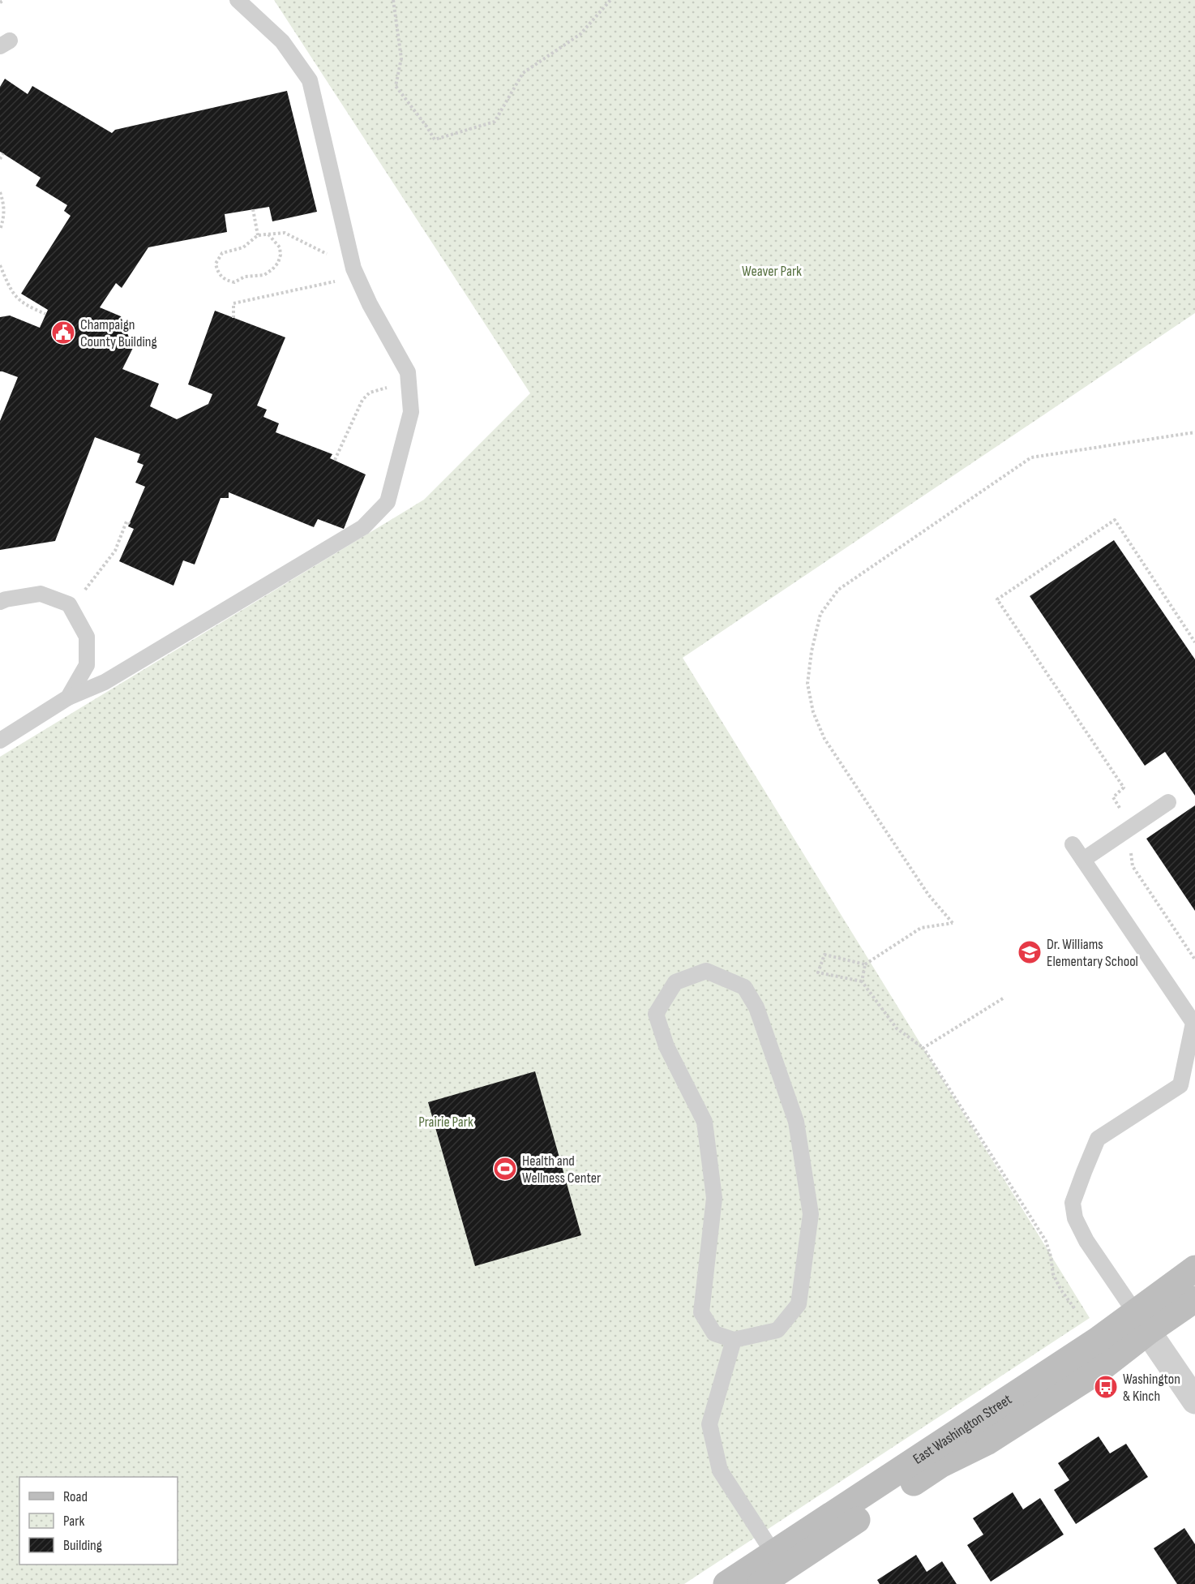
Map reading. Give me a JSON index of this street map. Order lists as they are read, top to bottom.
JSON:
{
  "streets": {
    "main road": ["East Washington Street"]
  },
  "parks": ["Weaver Park", "Prairie Park"],
  "places": {
    "public building": ["Champaign County Building"],
    "school or university": ["Dr. Williams Elementary School"],
    "sports": ["Health and Wellness Center"],
    "bus stop": ["Washington & Kinch"]
  },
  "legend": ["Road", "Park", "Building"]
}
